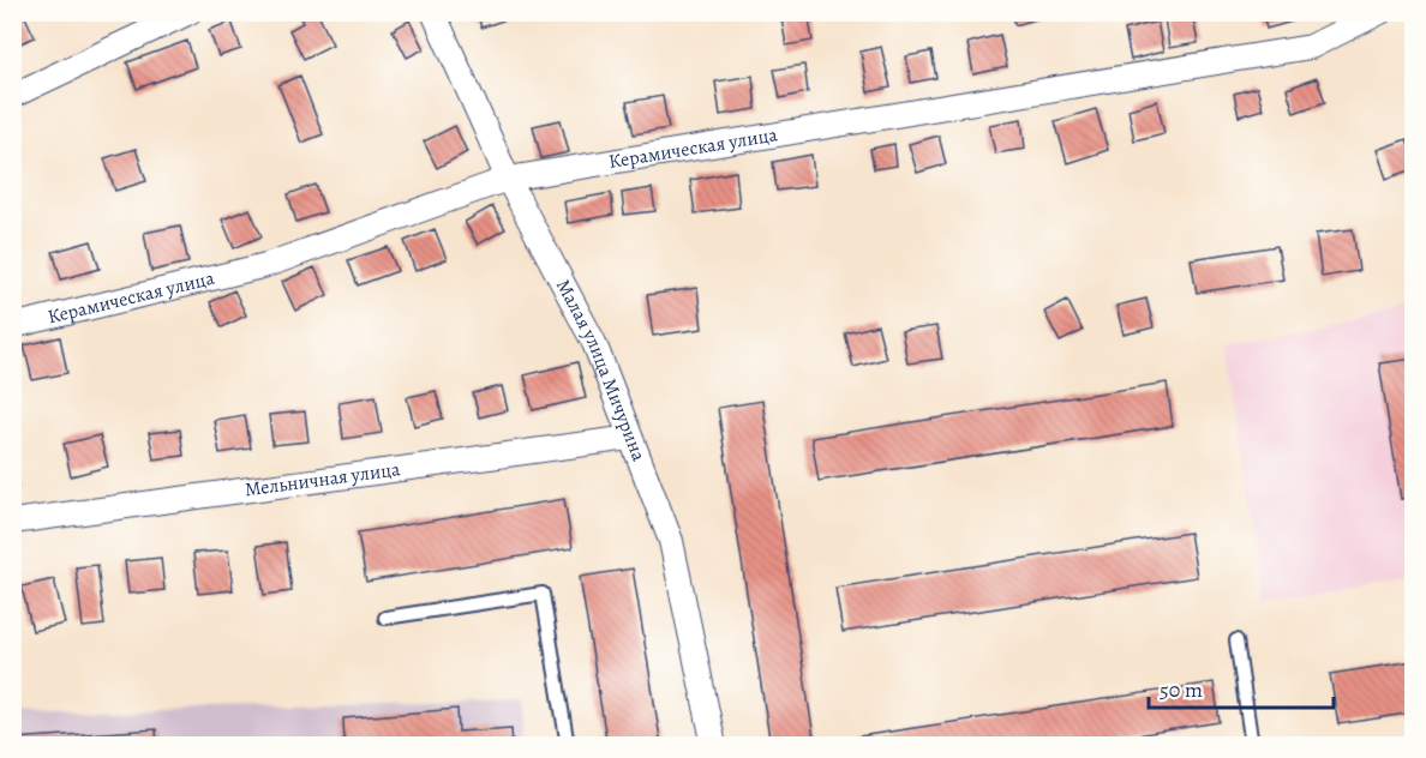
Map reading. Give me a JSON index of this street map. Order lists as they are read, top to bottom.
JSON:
{
  "streets": {
    "street": ["Керамическая улица", "Малая улица Мичурина", "Мельничная улица"]
  },
  "crossings": [
    ["Керамическая улица", "Малая улица Мичурина"],
    ["Малая улица Мичурина", "Мельничная улица"]
  ],
  "scale_bar": "50 m"
}
